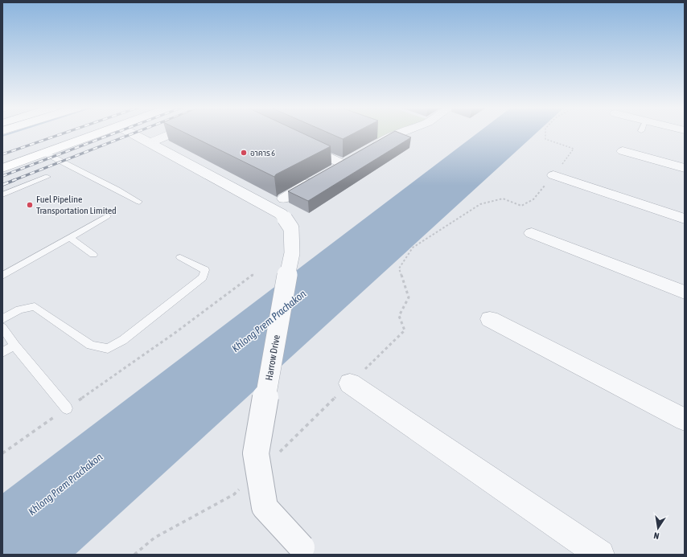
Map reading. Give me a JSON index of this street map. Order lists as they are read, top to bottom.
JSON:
{
  "streets": {
    "street": ["Harrow Drive"]
  },
  "water": ["Khlong Prem Prachakon"],
  "places": ["อาคาร 6", "Fuel Pipeline Transportation Limited"],
  "north": "bottom"
}
